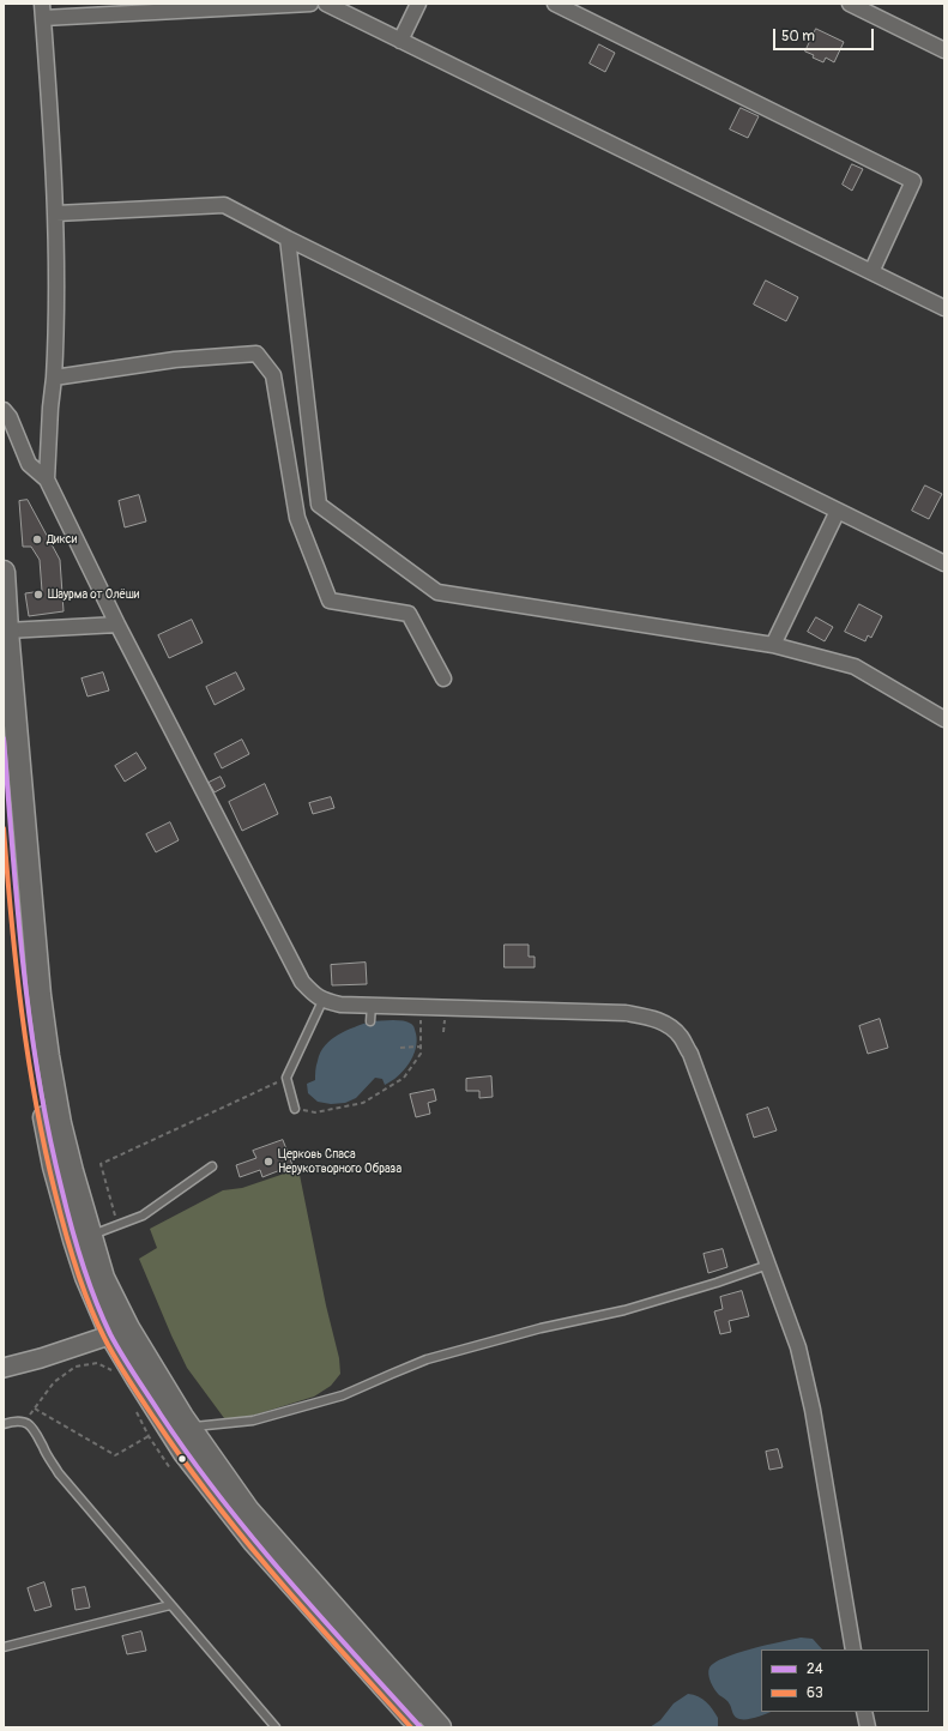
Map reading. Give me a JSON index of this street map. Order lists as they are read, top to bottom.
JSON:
{
  "places": ["Дикси", "Шаурма от Олёши", "Церковь Спаса Нерукотворного Образа"],
  "lines": ["transit line 24", "transit line 63"],
  "legend": ["24", "63"],
  "scale_bar": "50 m"
}
